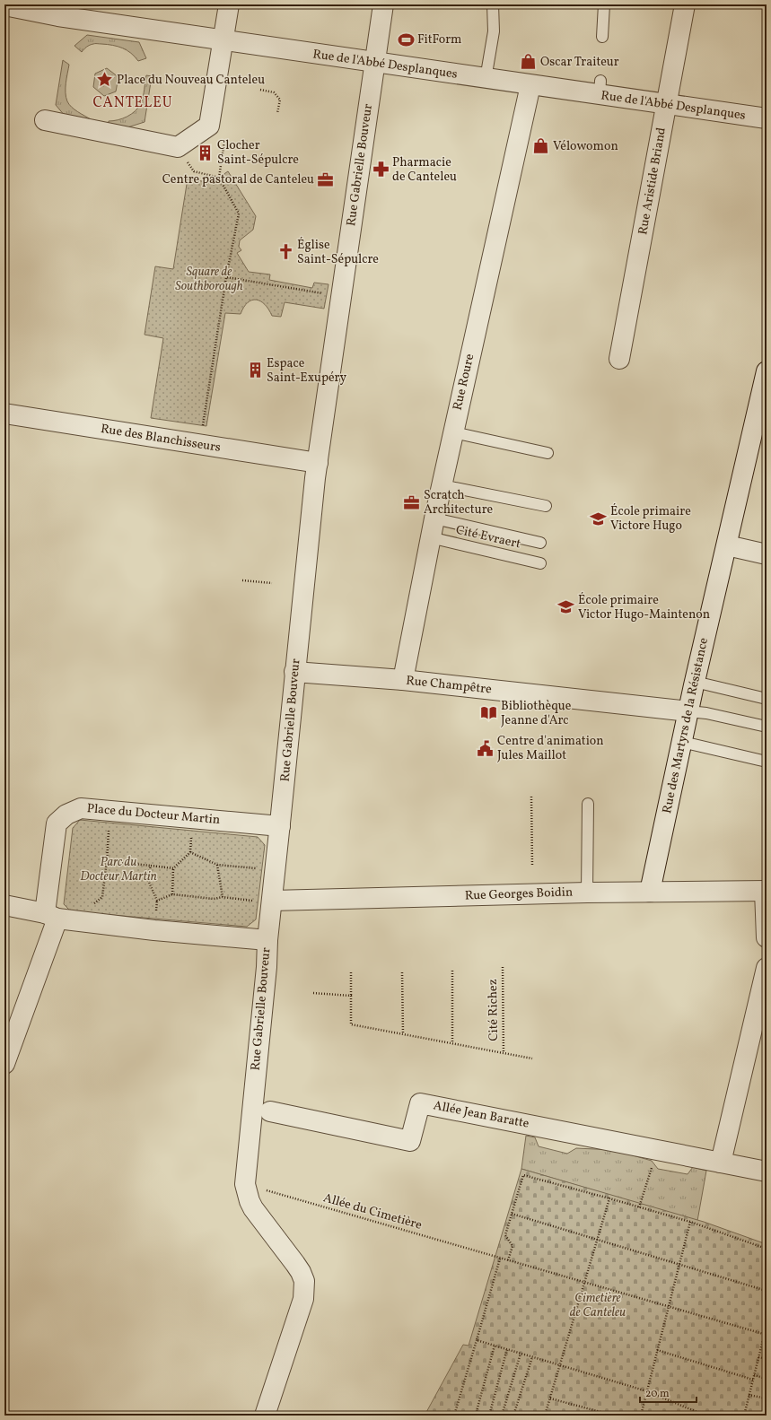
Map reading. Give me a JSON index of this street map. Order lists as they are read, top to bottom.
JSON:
{
  "streets": {
    "street": [
      "Rue de l'Abbé Desplanques",
      "Rue Gabrielle Bouveur",
      "Rue Aristide Briand",
      "Rue Roure",
      "Rue des Blanchisseurs",
      "Rue Champêtre",
      "Rue des Martyrs de la Résistance",
      "Place du Docteur Martin",
      "Rue Georges Boidin",
      "Allée Jean Baratte"
    ],
    "lane": ["Cité Evraert"],
    "path": ["Cité Richez", "Allée du Cimetière"]
  },
  "crossings": [
    ["Rue de l'Abbé Desplanques", "Rue Gabrielle Bouveur"],
    ["Rue de l'Abbé Desplanques", "Rue Aristide Briand"],
    ["Rue de l'Abbé Desplanques", "Rue Roure"],
    ["Rue Gabrielle Bouveur", "Rue des Blanchisseurs"],
    ["Rue Gabrielle Bouveur", "Rue Champêtre"],
    ["Rue Gabrielle Bouveur", "Place du Docteur Martin"],
    ["Rue Gabrielle Bouveur", "Rue Georges Boidin"],
    ["Rue Gabrielle Bouveur", "Allée du Cimetière"],
    ["Rue Roure", "Cité Evraert"],
    ["Rue Roure", "Rue Champêtre"],
    ["Rue Champêtre", "Rue des Martyrs de la Résistance"],
    ["Rue des Martyrs de la Résistance", "Rue Georges Boidin"]
  ],
  "districts": ["CANTELEU"],
  "parks": ["Square de Southborough", "Parc du Docteur Martin", "Cimetière de Canteleu"],
  "places": {
    "sports": ["FitForm"],
    "shop": ["Oscar Traiteur", "Vélowomon"],
    "place": ["Place du Nouveau Canteleu"],
    "building": ["Clocher Saint-Sépulcre", "Espace Saint-Exupéry"],
    "pharmacy": ["Pharmacie de Canteleu"],
    "office": ["Centre pastoral de Canteleu", "Scratch Architecture"],
    "church": ["Église Saint-Sépulcre"],
    "school or university": ["École primaire Victore Hugo", "École primaire Victor Hugo-Maintenon"],
    "library": ["Bibliothèque Jeanne d'Arc"],
    "public building": ["Centre d'animation Jules Maillot"]
  },
  "scale_bar": "20 m"
}
